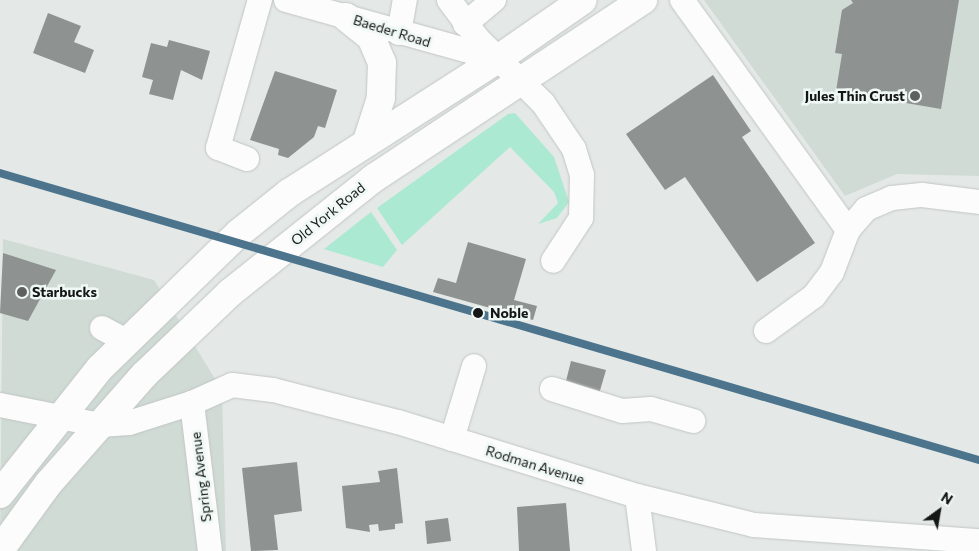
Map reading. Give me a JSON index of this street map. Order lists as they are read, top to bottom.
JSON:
{
  "streets": {
    "highway": ["Old York Road"],
    "street": ["Baeder Road", "Rodman Avenue", "Spring Avenue"]
  },
  "crossings": [
    ["Old York Road", "Rodman Avenue"],
    ["Rodman Avenue", "Spring Avenue"]
  ],
  "places": ["Jules Thin Crust", "Starbucks", "Noble"],
  "north": "top right"
}
